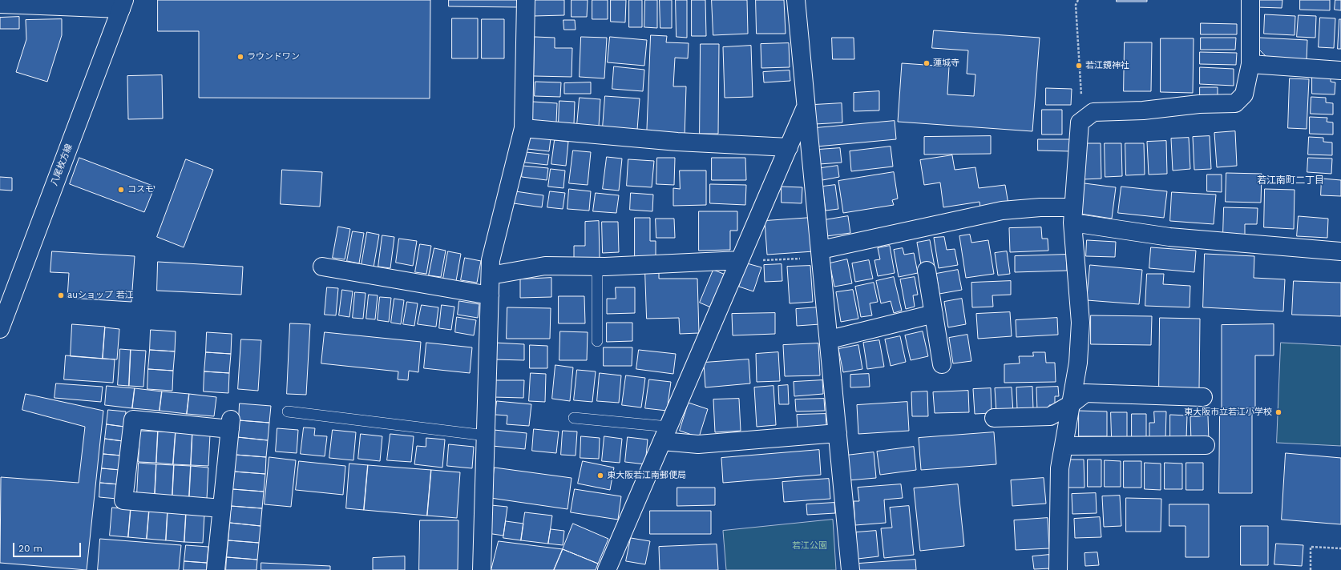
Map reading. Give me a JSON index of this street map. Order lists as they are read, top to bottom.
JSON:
{
  "streets": {
    "street": ["八尾枚方線"]
  },
  "districts": ["若江南町二丁目"],
  "parks": ["若江公園"],
  "places": [
    "ラウンドワン",
    "蓮城寺",
    "若江鏡神社",
    "コスモ",
    "auショップ 若江",
    "東大阪市立若江小学校",
    "東大阪若江南郵便局"
  ],
  "scale_bar": "20 m"
}
